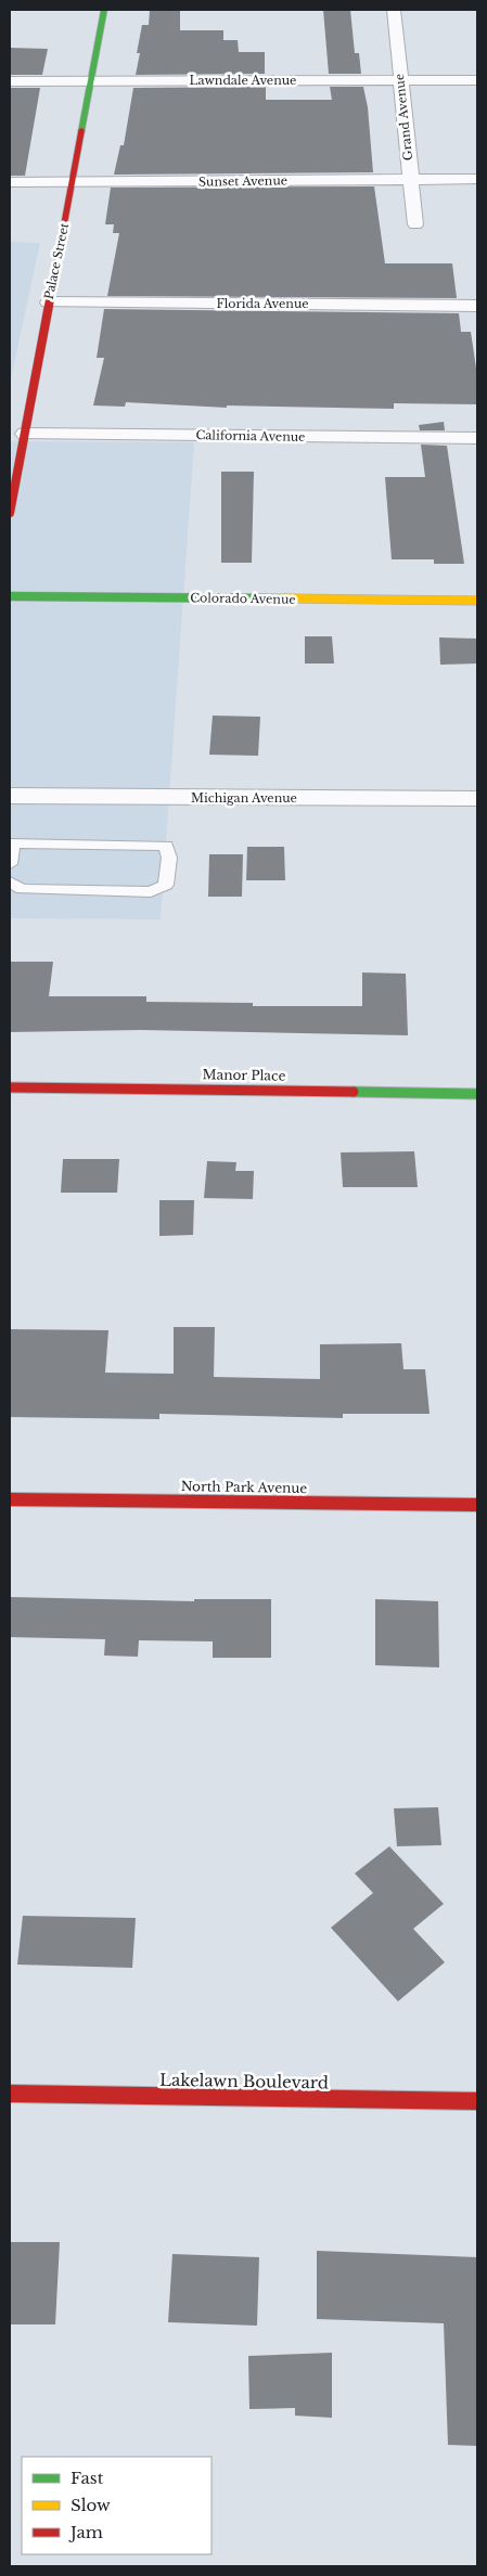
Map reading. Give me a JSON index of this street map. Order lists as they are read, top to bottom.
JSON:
{
  "streets": {
    "street": [
      "Lawndale Avenue",
      "Grand Avenue",
      "Sunset Avenue",
      "Palace Street",
      "Florida Avenue",
      "California Avenue",
      "Colorado Avenue",
      "Michigan Avenue",
      "Manor Place",
      "North Park Avenue",
      "Lakelawn Boulevard"
    ]
  },
  "crossings": [
    ["Lawndale Avenue", "Grand Avenue"],
    ["Lawndale Avenue", "Palace Street"],
    ["Grand Avenue", "Sunset Avenue"],
    ["Sunset Avenue", "Palace Street"],
    ["Palace Street", "Florida Avenue"],
    ["Palace Street", "California Avenue"]
  ],
  "legend": ["Fast", "Slow", "Jam"]
}
